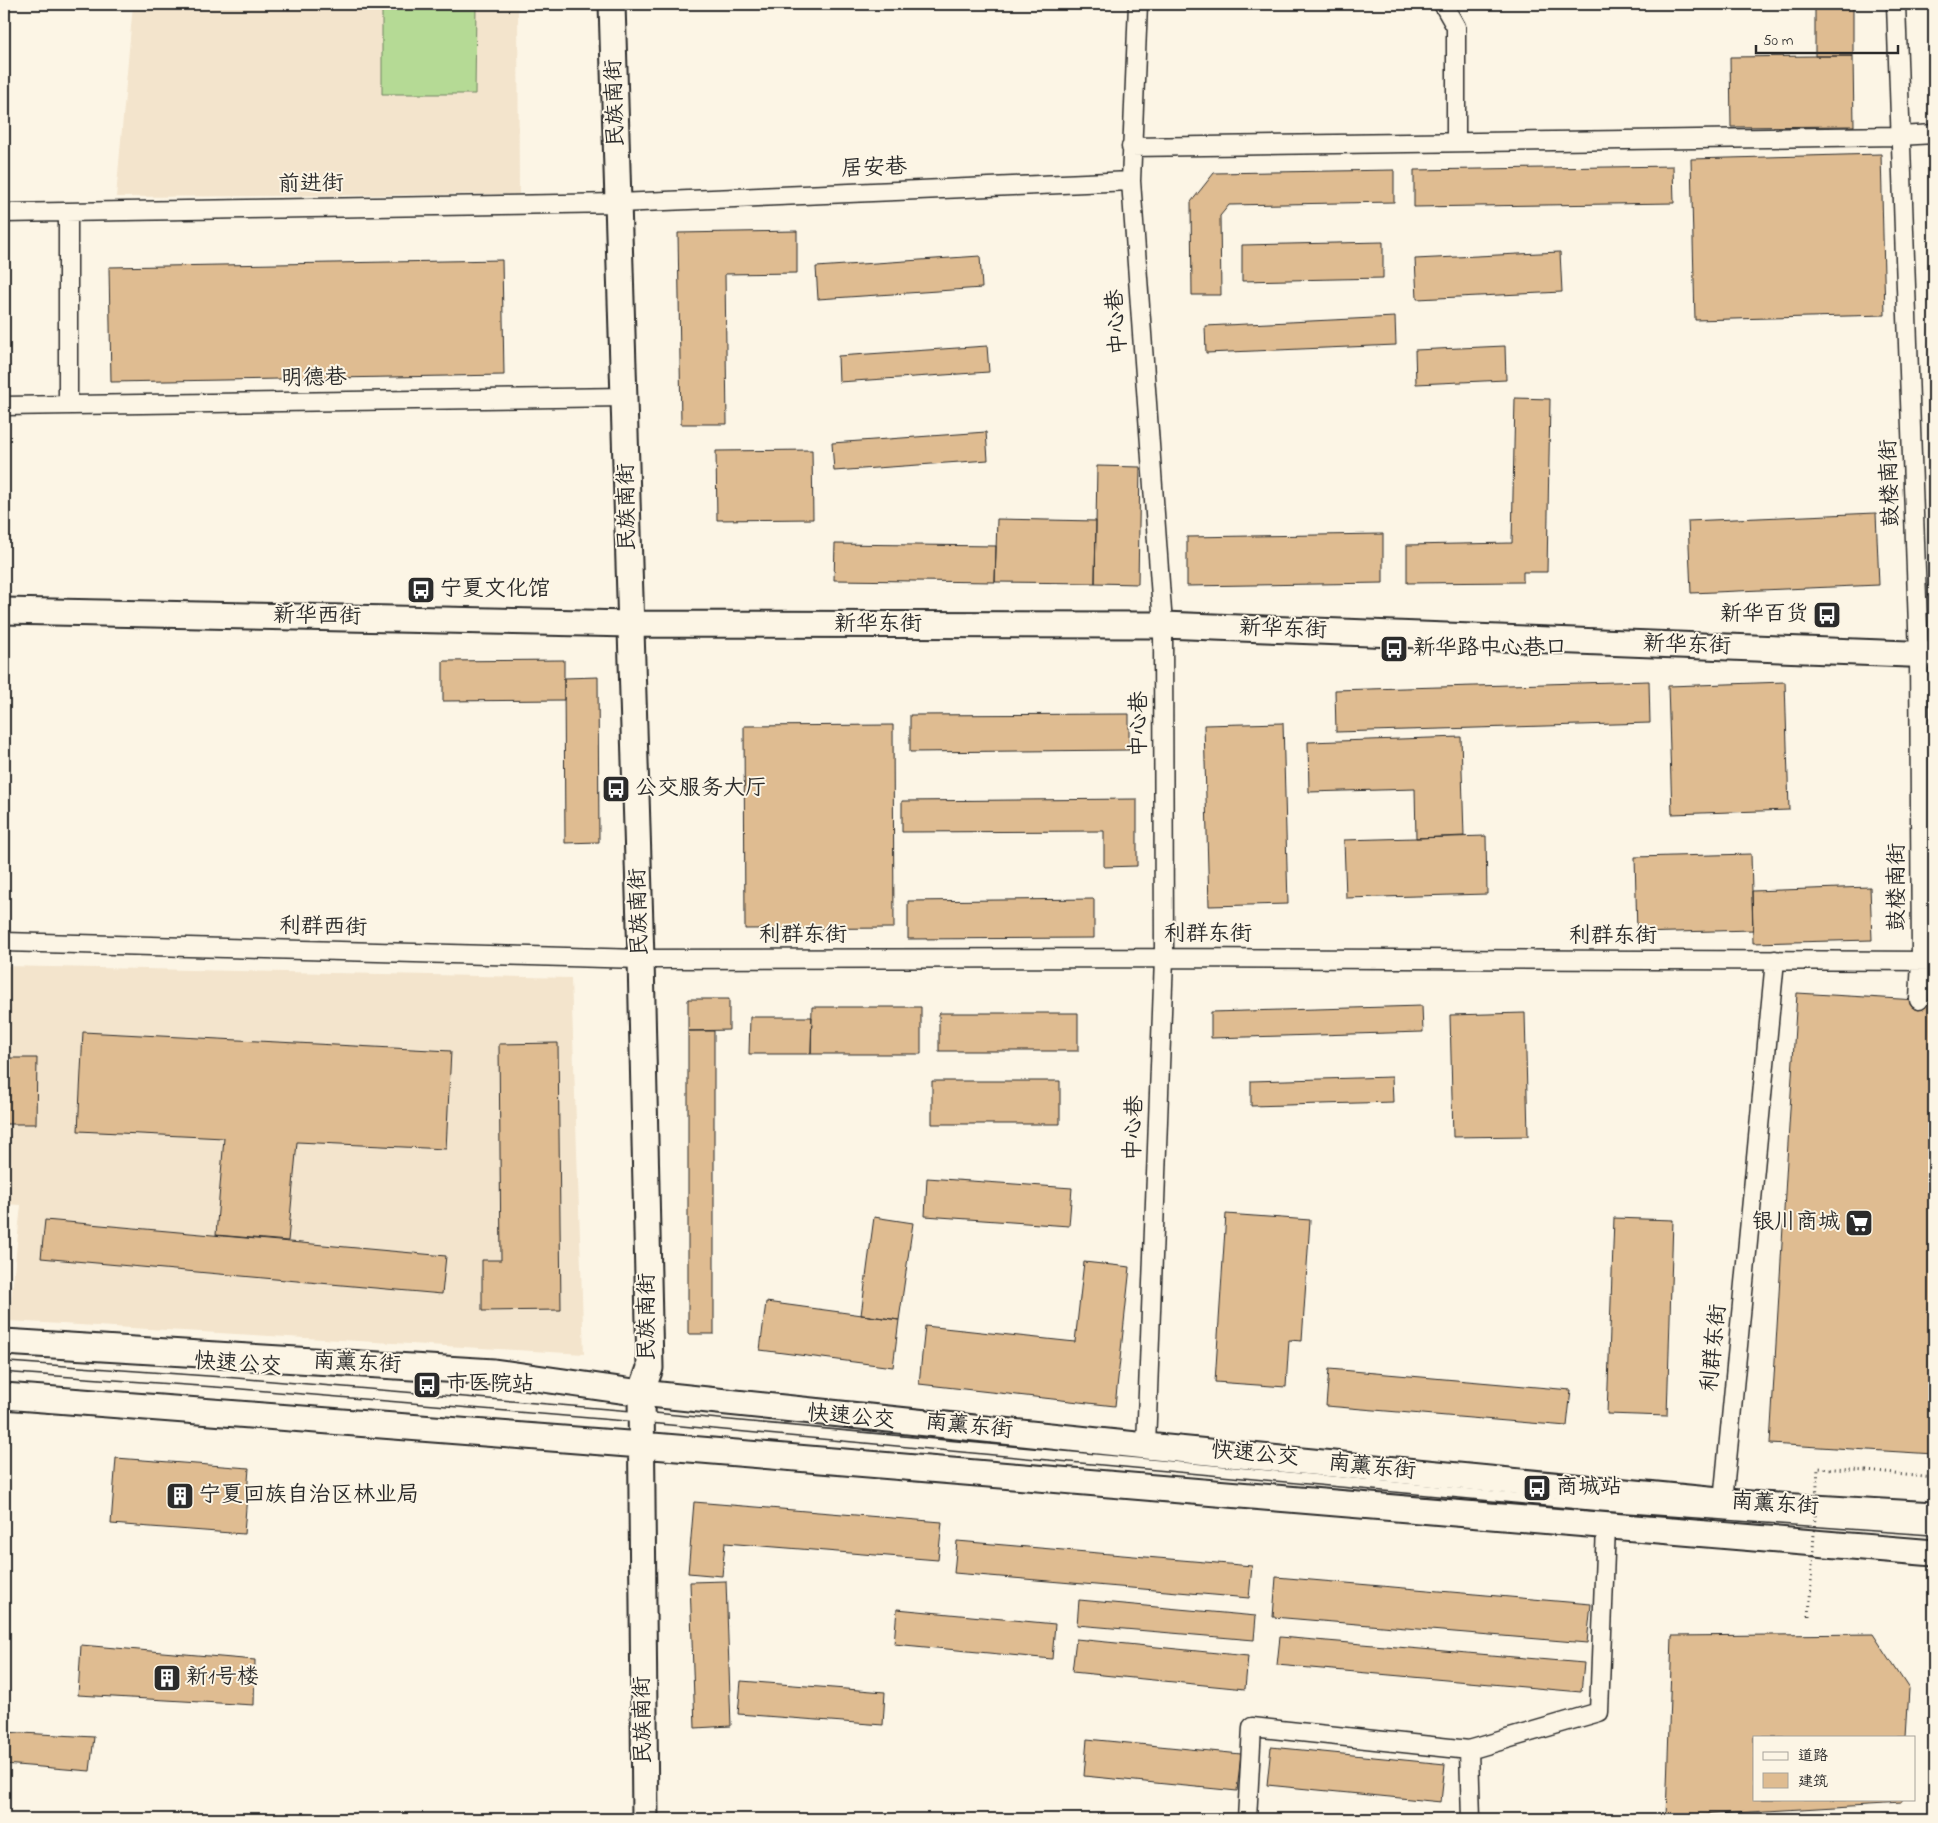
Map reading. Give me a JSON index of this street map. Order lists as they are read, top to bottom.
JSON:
{
  "streets": {
    "main road": [
      "民族南街",
      "新华西街",
      "新华东街",
      "南薰东街"
    ],
    "street": [
      "居安巷",
      "前进街",
      "中心巷",
      "明德巷",
      "鼓楼南街",
      "利群西街",
      "利群东街"
    ],
    "lane": ["快速公交"]
  },
  "crossings": [
    ["民族南街", "居安巷"],
    ["民族南街", "前进街"],
    ["民族南街", "明德巷"],
    ["民族南街", "新华西街"],
    ["民族南街", "新华东街"],
    ["民族南街", "利群西街"],
    ["民族南街", "利群东街"],
    ["民族南街", "南薰东街"],
    ["民族南街", "快速公交"],
    ["居安巷", "前进街"],
    ["居安巷", "中心巷"],
    ["中心巷", "新华东街"],
    ["中心巷", "利群东街"],
    ["中心巷", "南薰东街"],
    ["鼓楼南街", "新华东街"],
    ["鼓楼南街", "利群东街"],
    ["新华西街", "新华东街"],
    ["利群西街", "利群东街"],
    ["利群东街", "南薰东街"],
    ["南薰东街", "快速公交"]
  ],
  "places": {
    "bus stop": [
      "宁夏文化馆",
      "新华百货",
      "新华路中心巷口",
      "公交服务大厅",
      "市医院站",
      "商城站"
    ],
    "supermarket": ["银川商城"],
    "building": ["宁夏回族自治区林业局", "新1号楼"]
  },
  "legend": ["道路", "建筑"],
  "scale_bar": "50 m"
}
